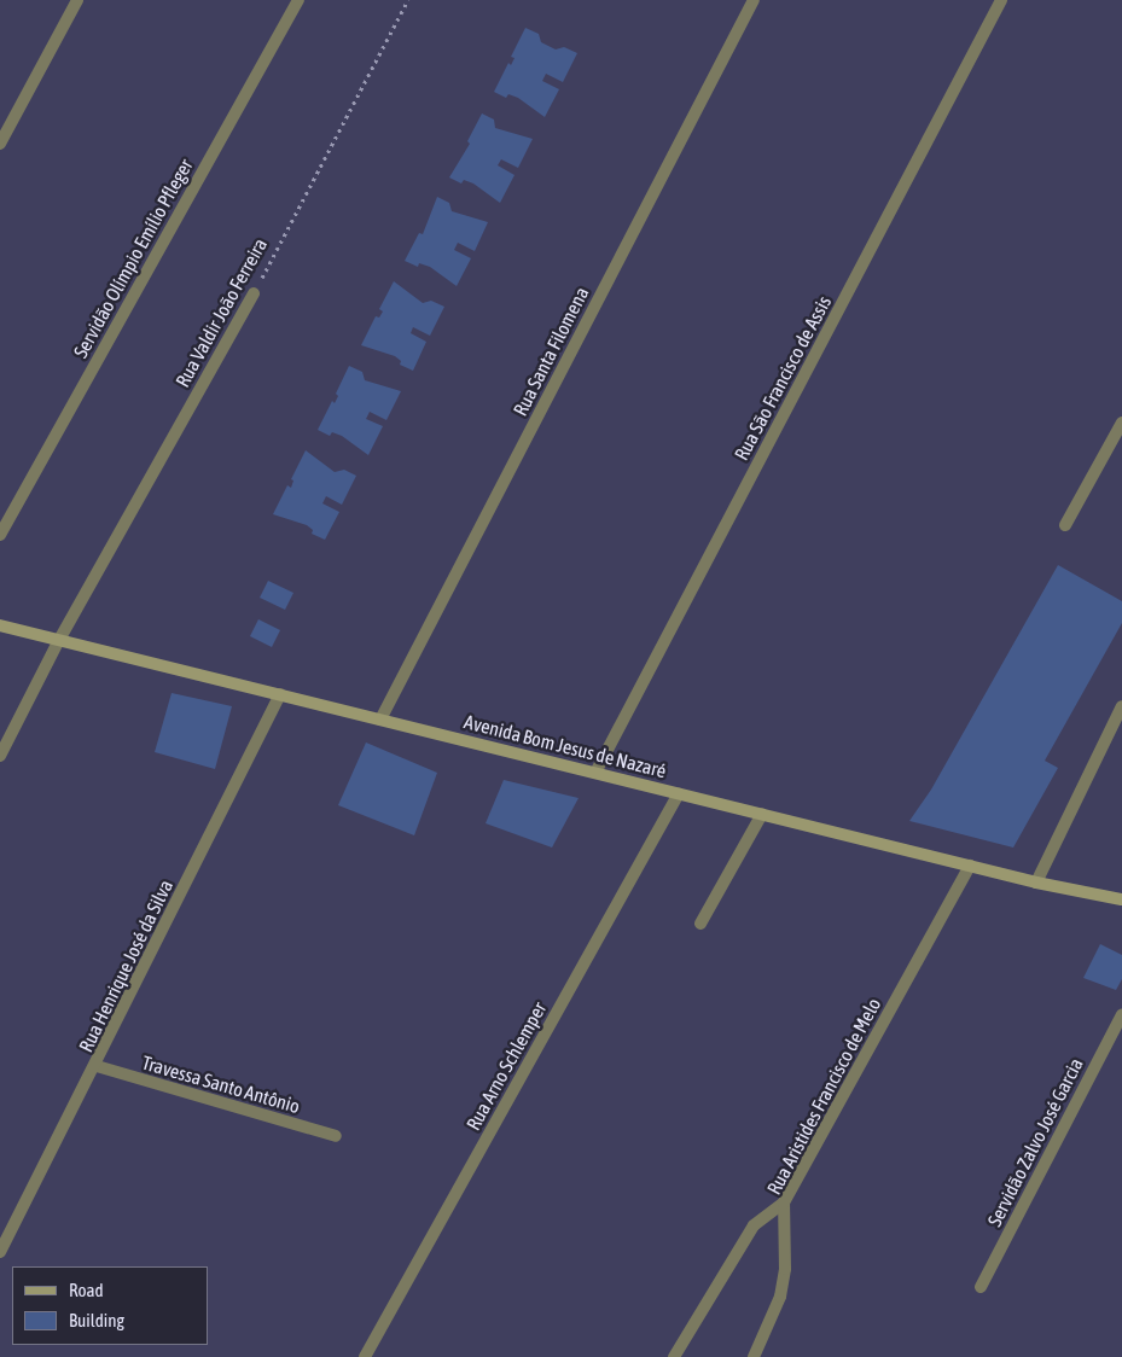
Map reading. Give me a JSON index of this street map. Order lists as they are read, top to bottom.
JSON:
{
  "streets": {
    "main road": ["Avenida Bom Jesus de Nazaré"],
    "street": [
      "Servidão Olímpio Emílio Pfleger",
      "Rua Valdir João Ferreira",
      "Rua Santa Filomena",
      "Rua São Francisco de Assis",
      "Rua Henrique José da Silva",
      "Rua Arno Schlemper",
      "Travessa Santo Antônio",
      "Rua Aristides Francisco de Melo",
      "Servidão Zalvo José Garcia"
    ]
  },
  "crossings": [
    ["Rua Valdir João Ferreira", "Avenida Bom Jesus de Nazaré"],
    ["Rua Santa Filomena", "Avenida Bom Jesus de Nazaré"],
    ["Rua São Francisco de Assis", "Avenida Bom Jesus de Nazaré"],
    ["Avenida Bom Jesus de Nazaré", "Rua Henrique José da Silva"],
    ["Avenida Bom Jesus de Nazaré", "Rua Arno Schlemper"],
    ["Avenida Bom Jesus de Nazaré", "Rua Aristides Francisco de Melo"],
    ["Rua Henrique José da Silva", "Travessa Santo Antônio"]
  ],
  "legend": ["Road", "Building"]
}
